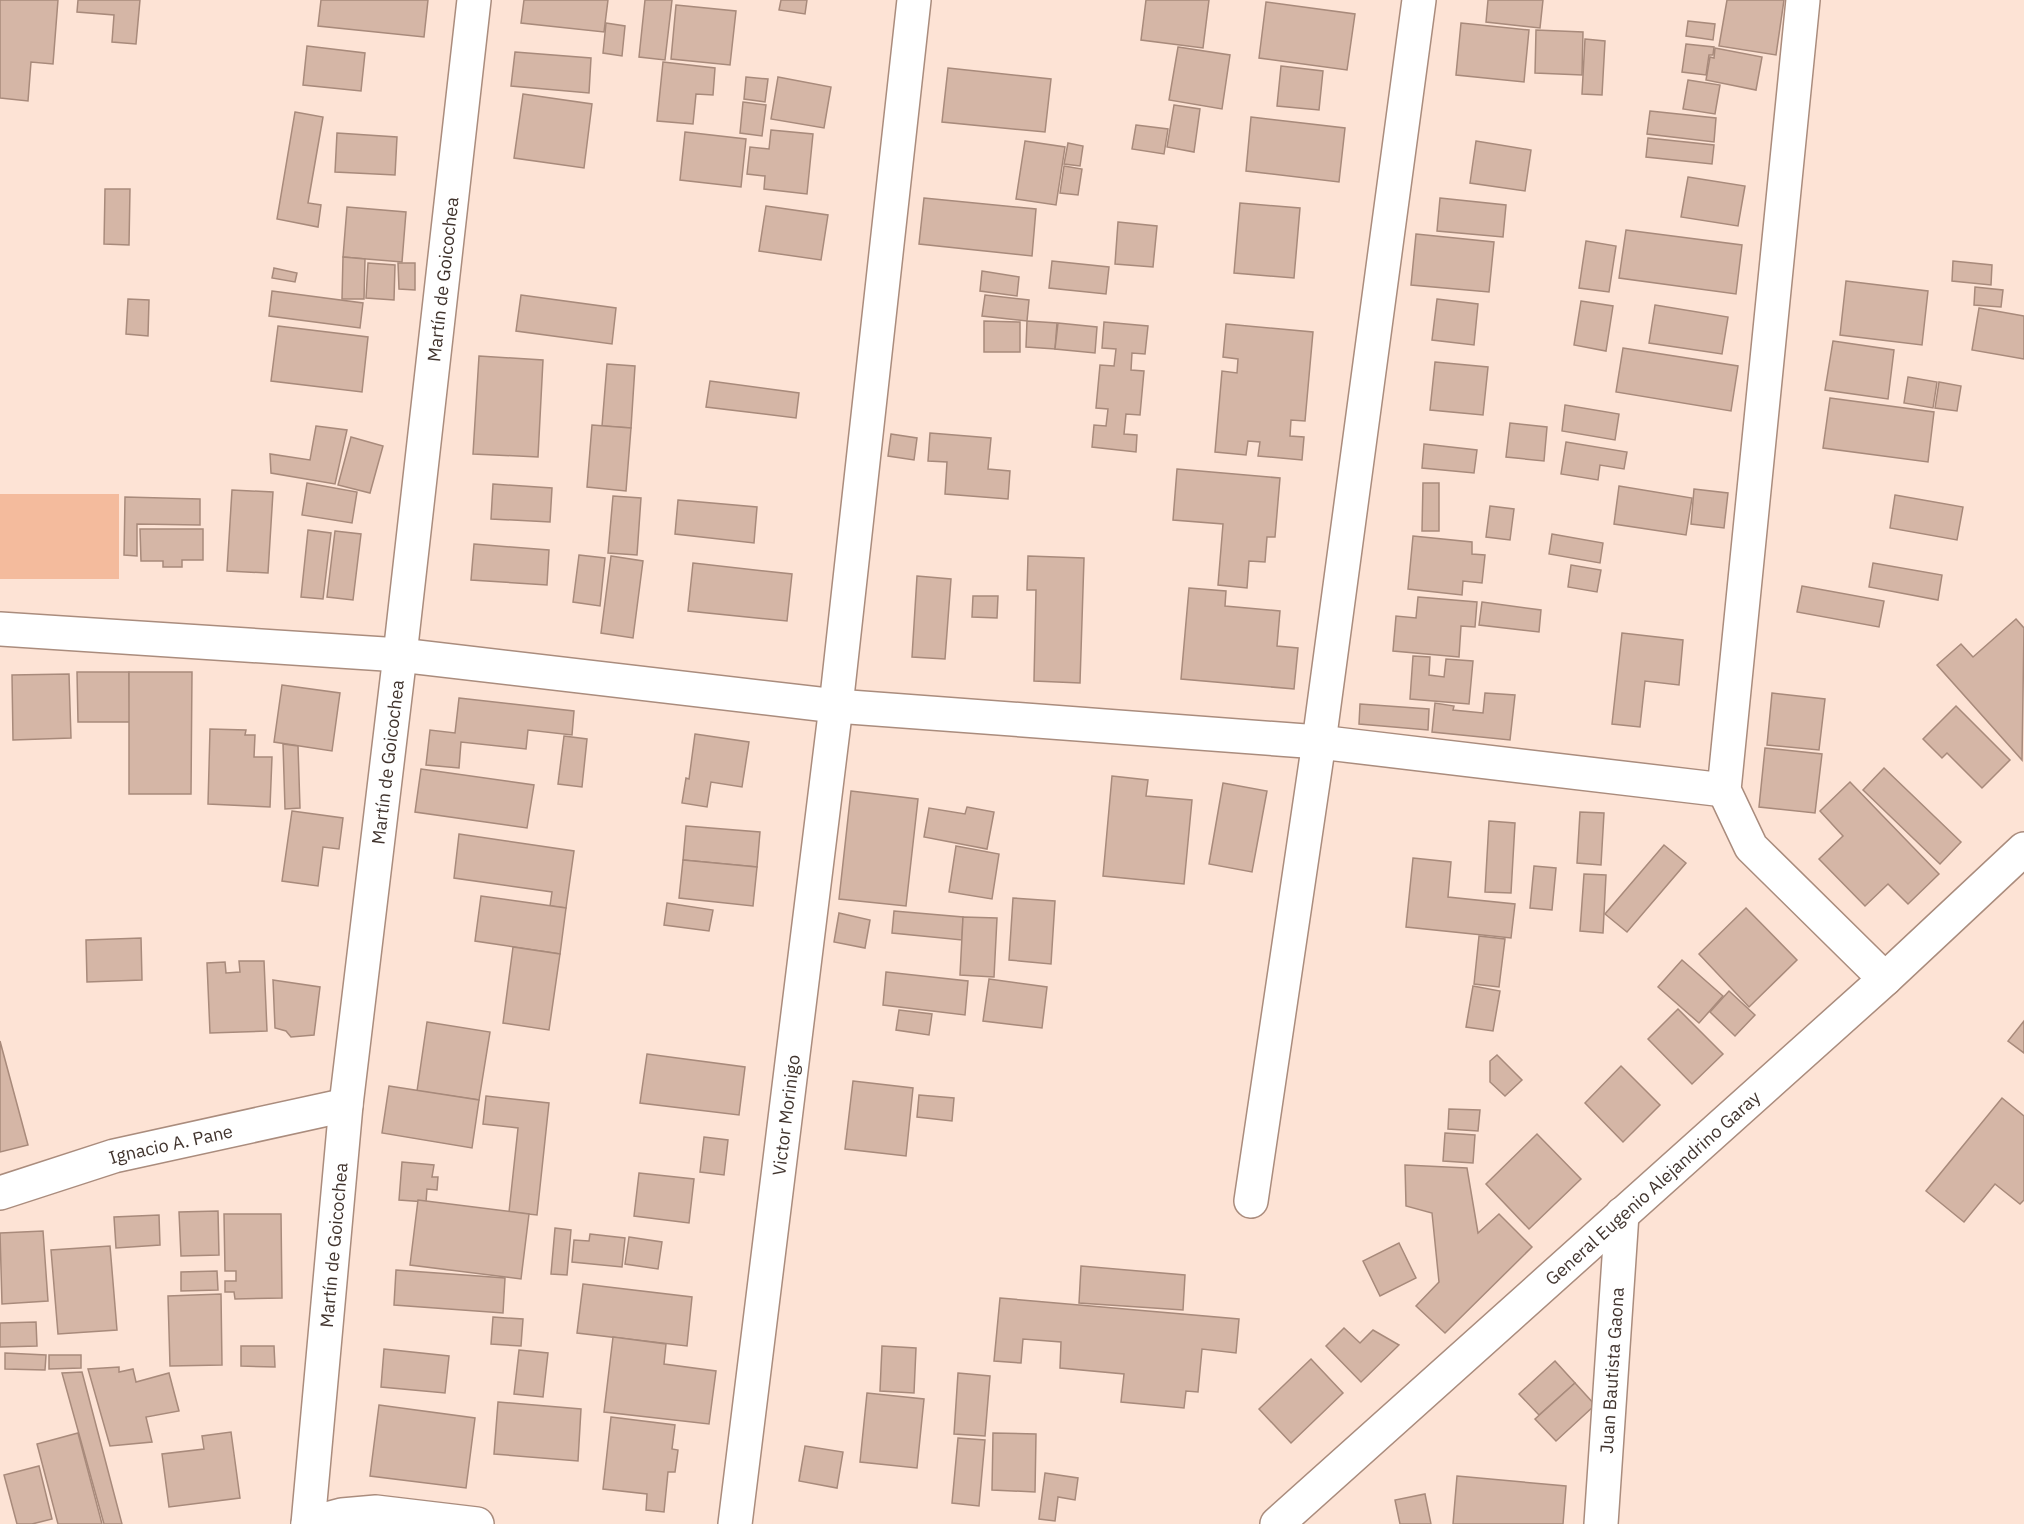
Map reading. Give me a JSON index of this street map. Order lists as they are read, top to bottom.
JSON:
{
  "streets": {
    "street": [
      "Martín de Goicochea",
      "Victor Morinigo",
      "Ignacio A. Pane",
      "General Eugenio Alejandrino Garay",
      "Juan Bautista Gaona"
    ]
  },
  "crossings": [
    ["Martín de Goicochea", "Ignacio A. Pane"],
    ["General Eugenio Alejandrino Garay", "Juan Bautista Gaona"]
  ]
}
